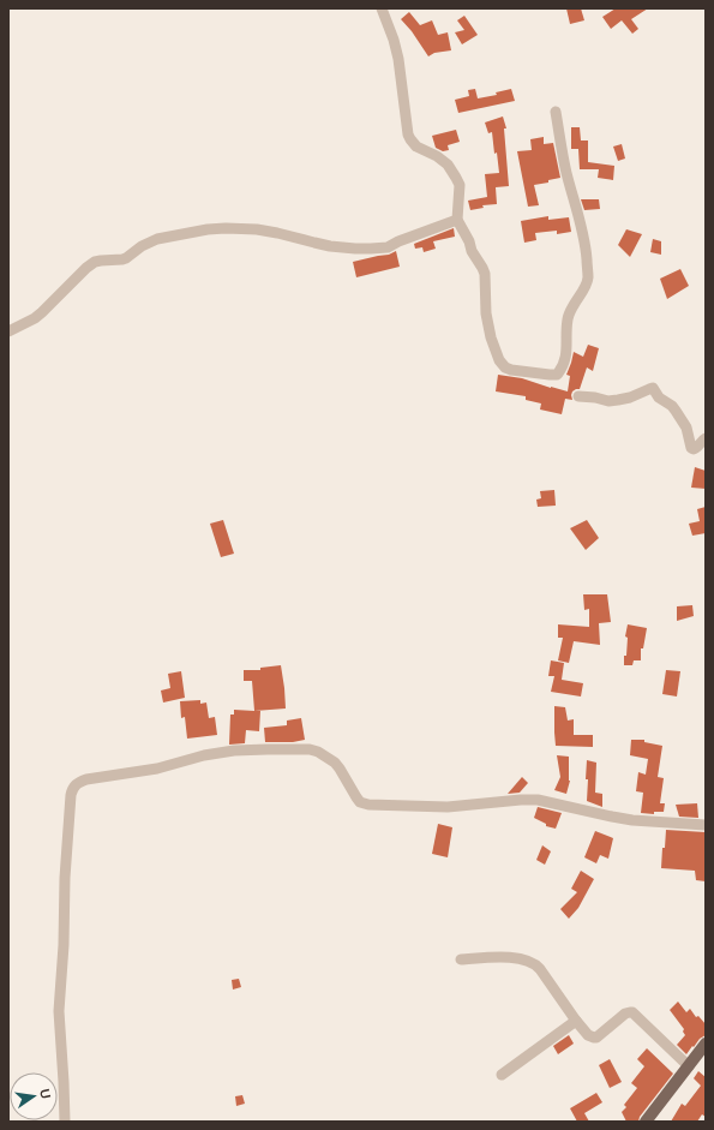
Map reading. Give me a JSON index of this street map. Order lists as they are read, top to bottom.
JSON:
{
  "north": "right"
}
